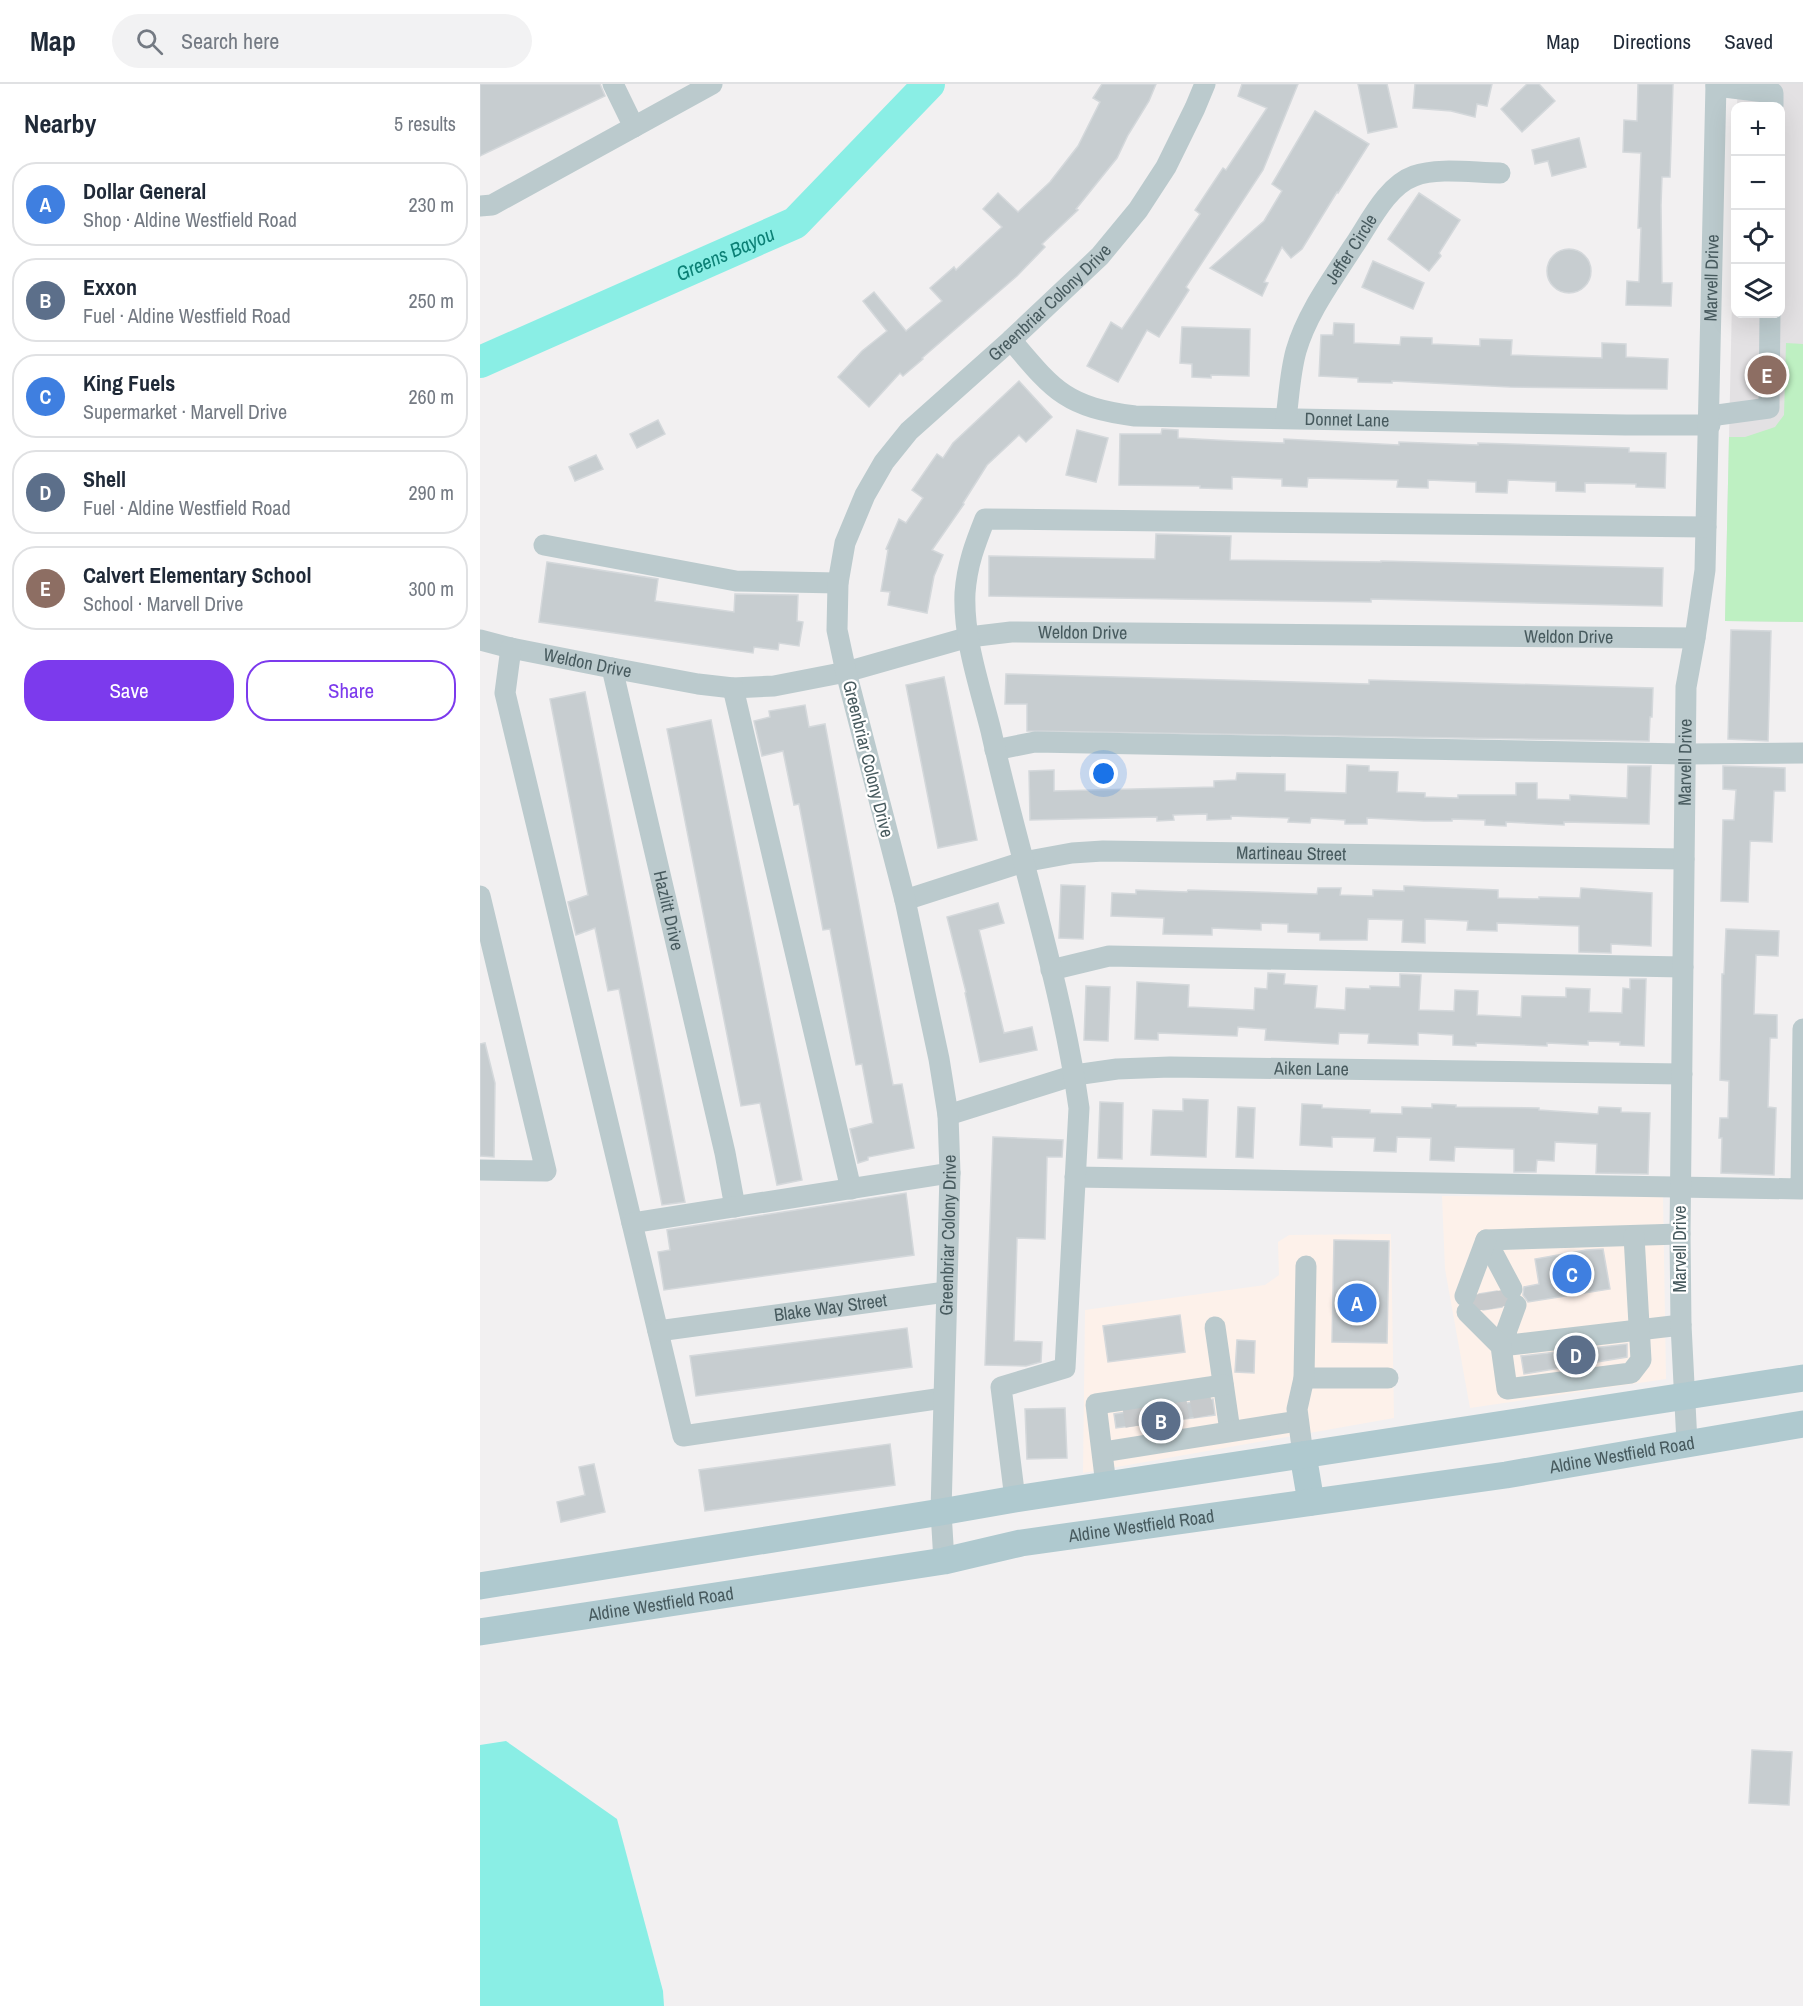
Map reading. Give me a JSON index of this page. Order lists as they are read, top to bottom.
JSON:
{
  "streets": {
    "main road": ["Aldine Westfield Road"],
    "street": [
      "Jeffer Circle",
      "Marvell Drive",
      "Greenbriar Colony Drive",
      "Donnet Lane",
      "Weldon Drive",
      "Martineau Street",
      "Hazlitt Drive",
      "Aiken Lane",
      "Blake Way Street"
    ]
  },
  "crossings": [
    ["Jeffer Circle", "Donnet Lane"],
    ["Marvell Drive", "Donnet Lane"],
    ["Marvell Drive", "Weldon Drive"],
    ["Marvell Drive", "Martineau Street"],
    ["Marvell Drive", "Aiken Lane"],
    ["Marvell Drive", "Aldine Westfield Road"],
    ["Greenbriar Colony Drive", "Donnet Lane"],
    ["Greenbriar Colony Drive", "Weldon Drive"],
    ["Greenbriar Colony Drive", "Martineau Street"],
    ["Greenbriar Colony Drive", "Aiken Lane"],
    ["Greenbriar Colony Drive", "Blake Way Street"],
    ["Greenbriar Colony Drive", "Aldine Westfield Road"],
    ["Weldon Drive", "Hazlitt Drive"]
  ],
  "water": ["Greens Bayou"],
  "page": {
    "header": "Map",
    "search": "Search here",
    "nav": ["Map", "Directions", "Saved"],
    "heading": ["Nearby", "5 results"],
    "map_buttons": ["+", "−"],
    "list": [
      {
        "mark": "A",
        "name": "Dollar General",
        "note": "Shop · Aldine Westfield Road",
        "value": "230 m"
      },
      {
        "mark": "B",
        "name": "Exxon",
        "note": "Fuel · Aldine Westfield Road",
        "value": "250 m"
      },
      {
        "mark": "C",
        "name": "King Fuels",
        "note": "Supermarket · Marvell Drive",
        "value": "260 m"
      },
      {
        "mark": "D",
        "name": "Shell",
        "note": "Fuel · Aldine Westfield Road",
        "value": "290 m"
      },
      {
        "mark": "E",
        "name": "Calvert Elementary School",
        "note": "School · Marvell Drive",
        "value": "300 m"
      }
    ],
    "pins": [
      "E",
      "C",
      "A",
      "D",
      "B"
    ],
    "buttons": ["Save", "Share"]
  }
}
